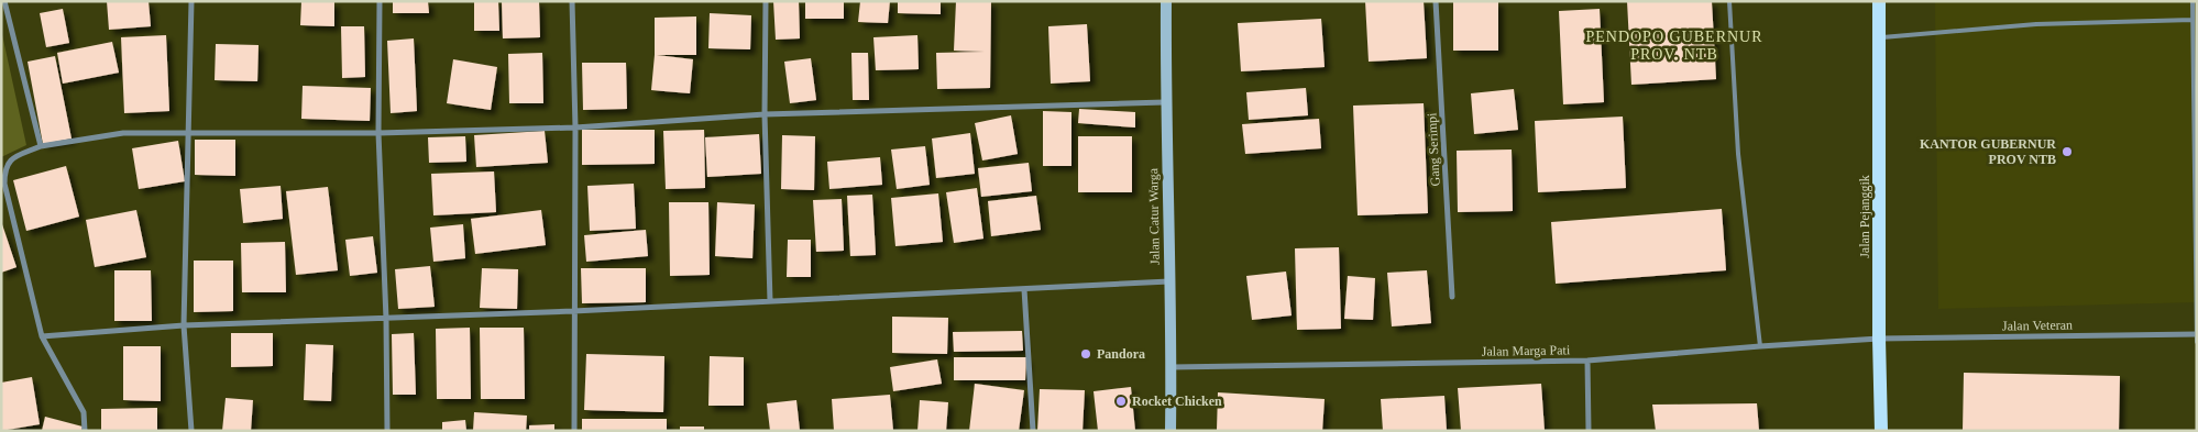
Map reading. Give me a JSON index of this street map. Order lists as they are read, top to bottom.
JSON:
{
  "streets": {
    "main road": ["Jalan Catur Warga", "Jalan Pejanggik"],
    "street": ["Gang Serimpi", "Jalan Veteran", "Jalan Marga Pati"]
  },
  "crossings": [
    ["Jalan Catur Warga", "Jalan Marga Pati"],
    ["Jalan Pejanggik", "Jalan Veteran"],
    ["Jalan Pejanggik", "Jalan Marga Pati"],
    ["Jalan Veteran", "Jalan Marga Pati"]
  ],
  "districts": ["PENDOPO GUBERNUR PROV. NTB"],
  "places": ["KANTOR GUBERNUR PROV NTB", "Pandora", "Rocket Chicken"]
}
